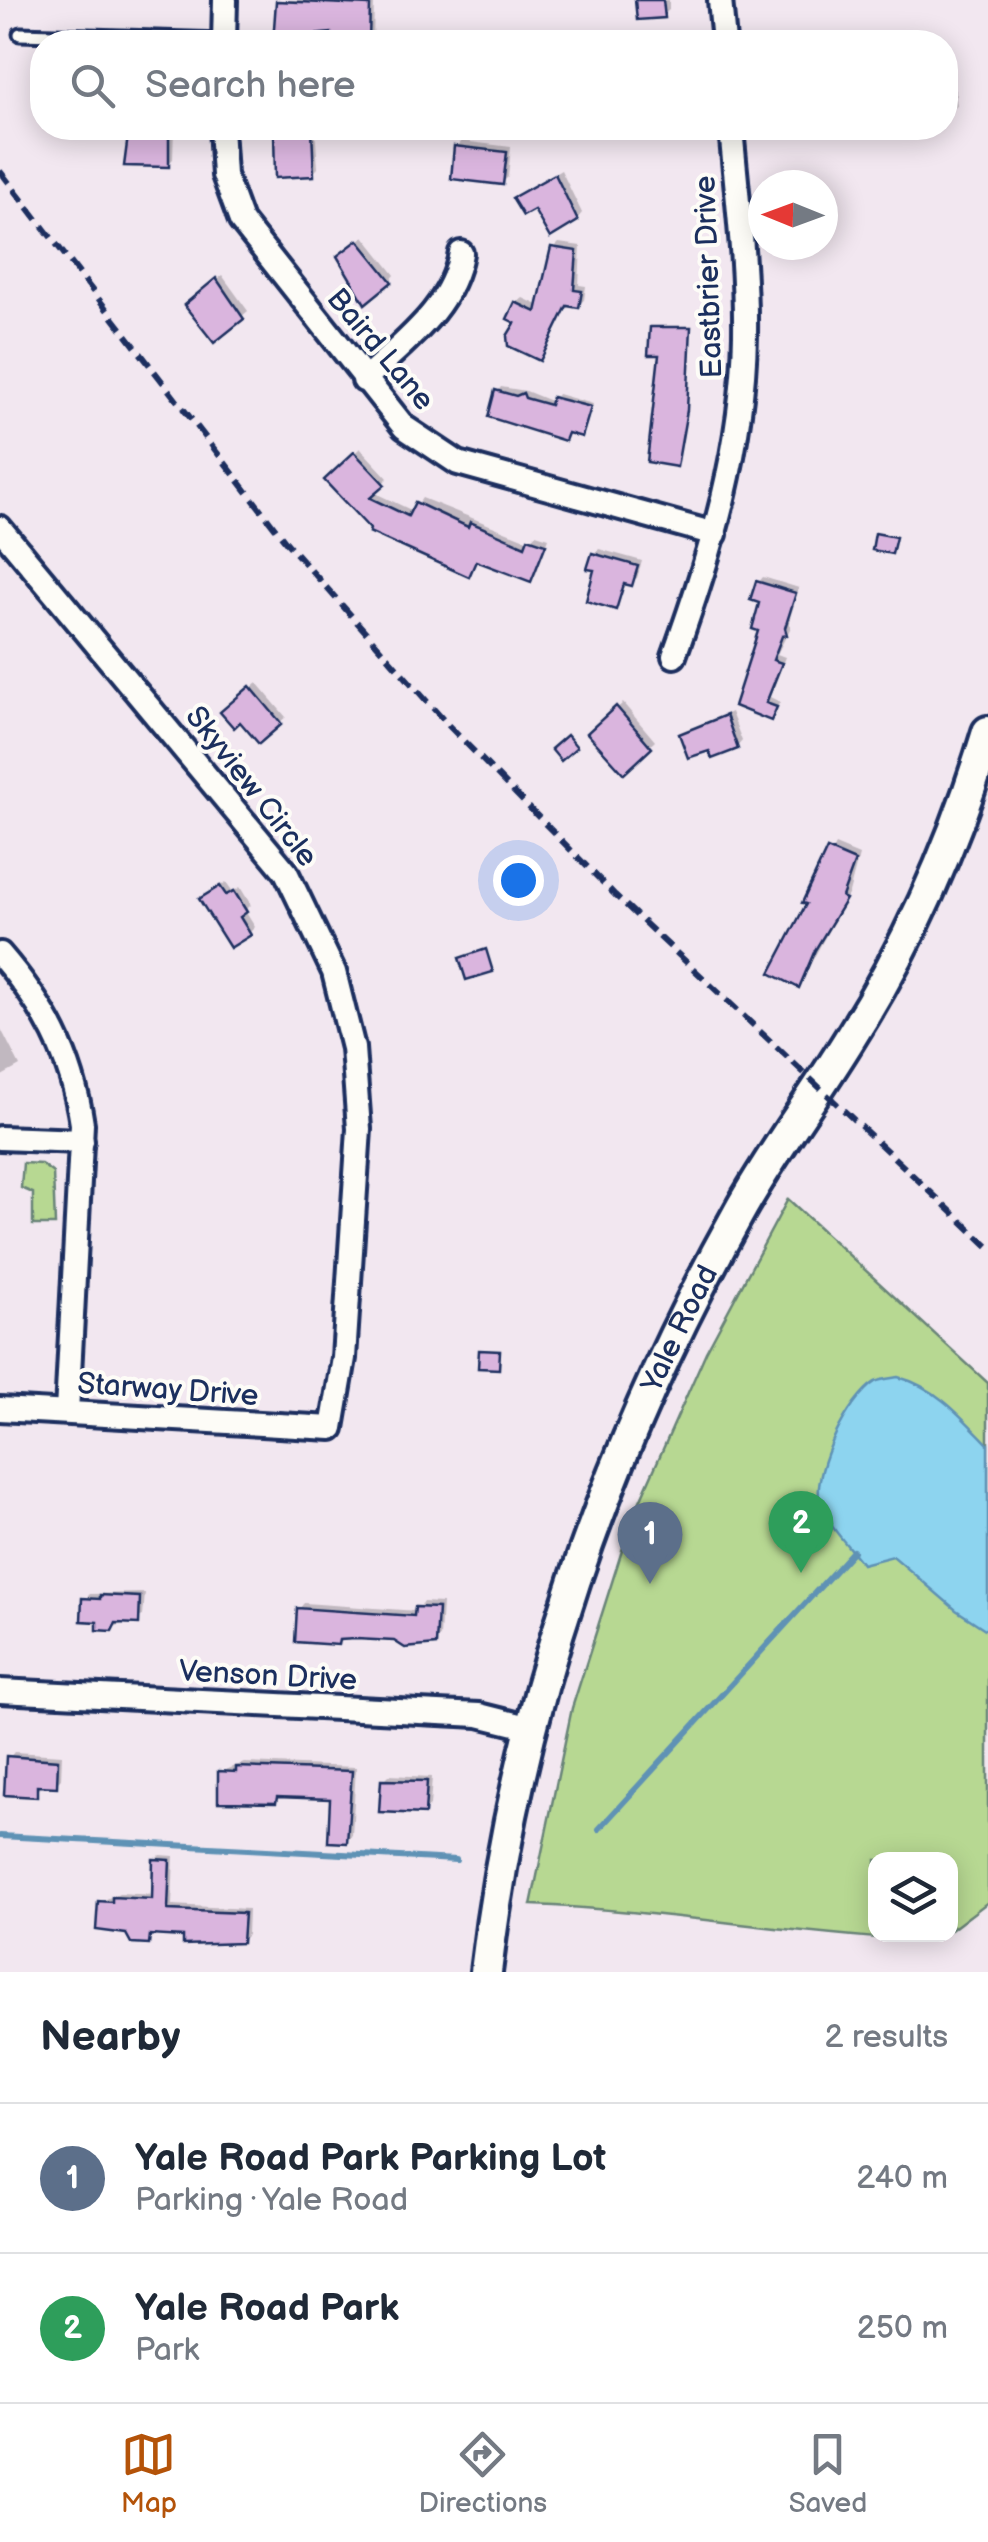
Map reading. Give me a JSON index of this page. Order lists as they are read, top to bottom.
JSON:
{
  "streets": {
    "main road": ["Yale Road"],
    "street": [
      "Eastbrier Drive",
      "Baird Lane",
      "Skyview Circle",
      "Starway Drive",
      "Venson Drive"
    ]
  },
  "crossings": [
    ["Eastbrier Drive", "Baird Lane"],
    ["Skyview Circle", "Starway Drive"],
    ["Yale Road", "Venson Drive"]
  ],
  "north": "left",
  "page": {
    "search": "Search here",
    "pins": ["2", "1"],
    "heading": ["Nearby", "2 results"],
    "list": [
      {
        "mark": "1",
        "name": "Yale Road Park Parking Lot",
        "note": "Parking · Yale Road",
        "value": "240 m"
      },
      {
        "mark": "2",
        "name": "Yale Road Park",
        "note": "Park",
        "value": "250 m"
      }
    ],
    "nav": ["Map", "Directions", "Saved"]
  }
}
